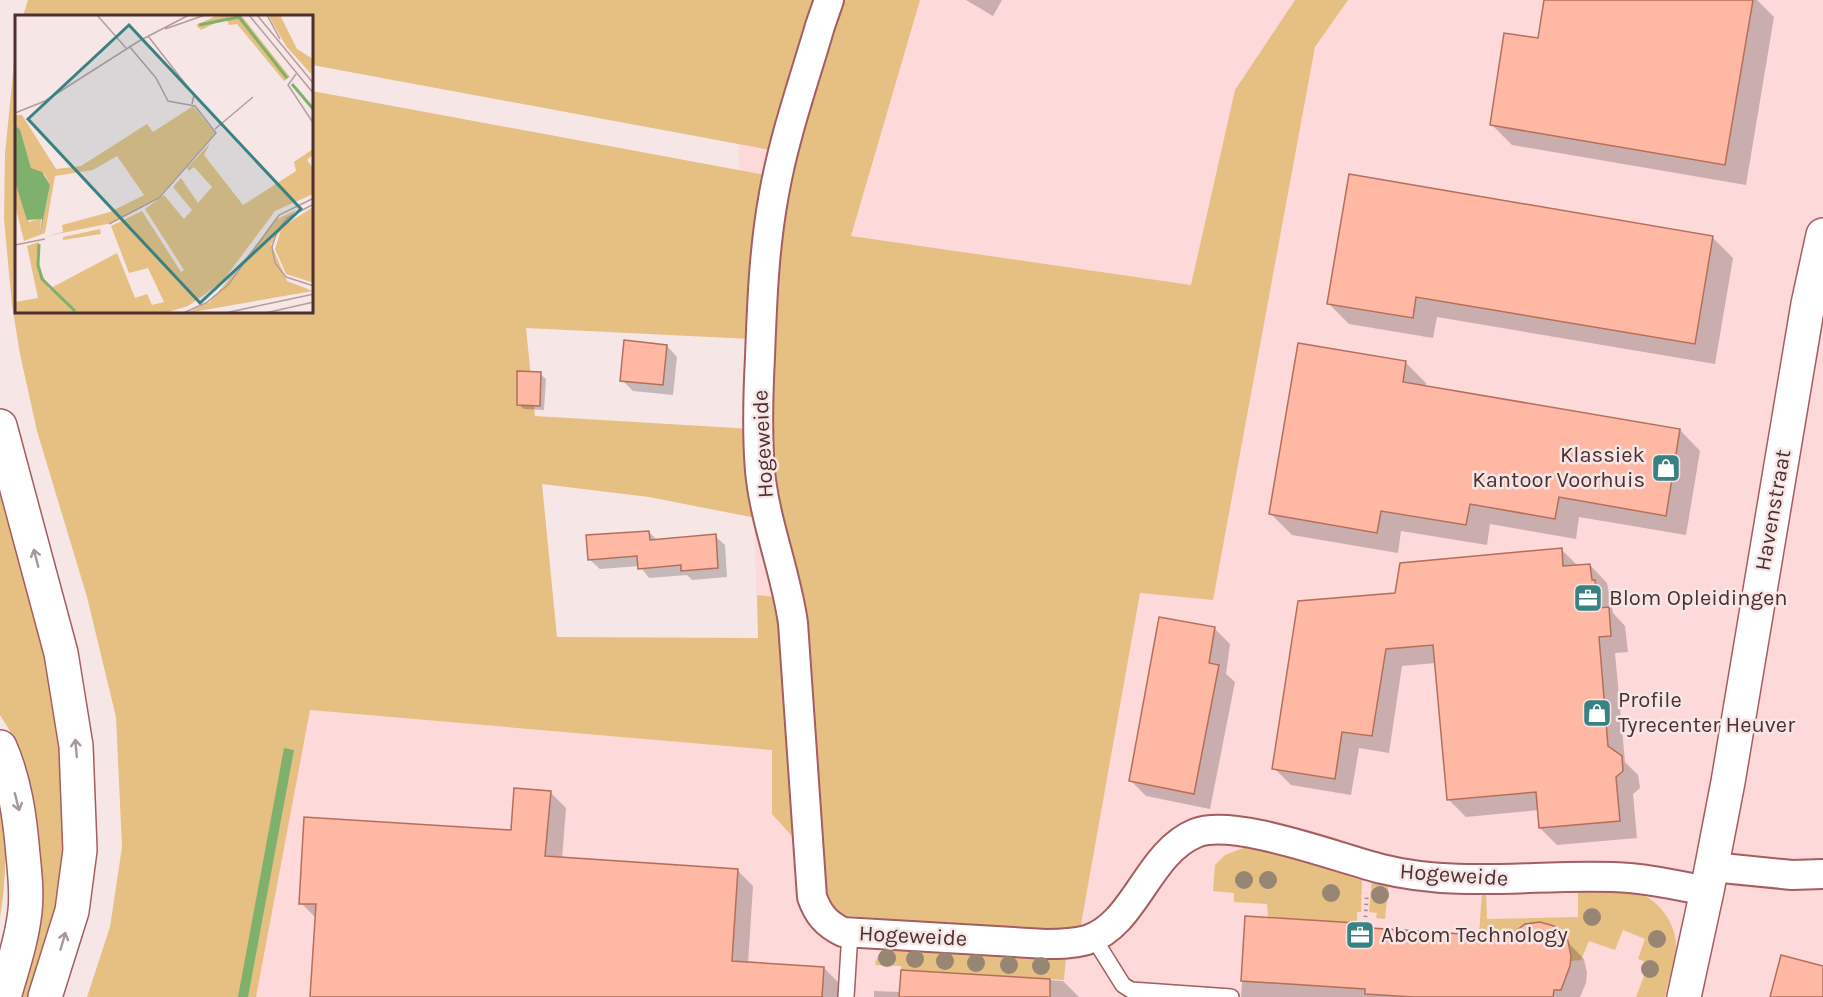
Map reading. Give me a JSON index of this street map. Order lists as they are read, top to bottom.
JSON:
{
  "streets": {
    "main road": ["Havenstraat"],
    "street": ["Hogeweide"]
  },
  "crossings": [
    ["Hogeweide", "Havenstraat"]
  ],
  "places": {
    "shop": ["Klassiek Kantoor Voorhuis", "Profile Tyrecenter Heuver"],
    "office": ["Blom Opleidingen", "Abcom Technology"]
  }
}
